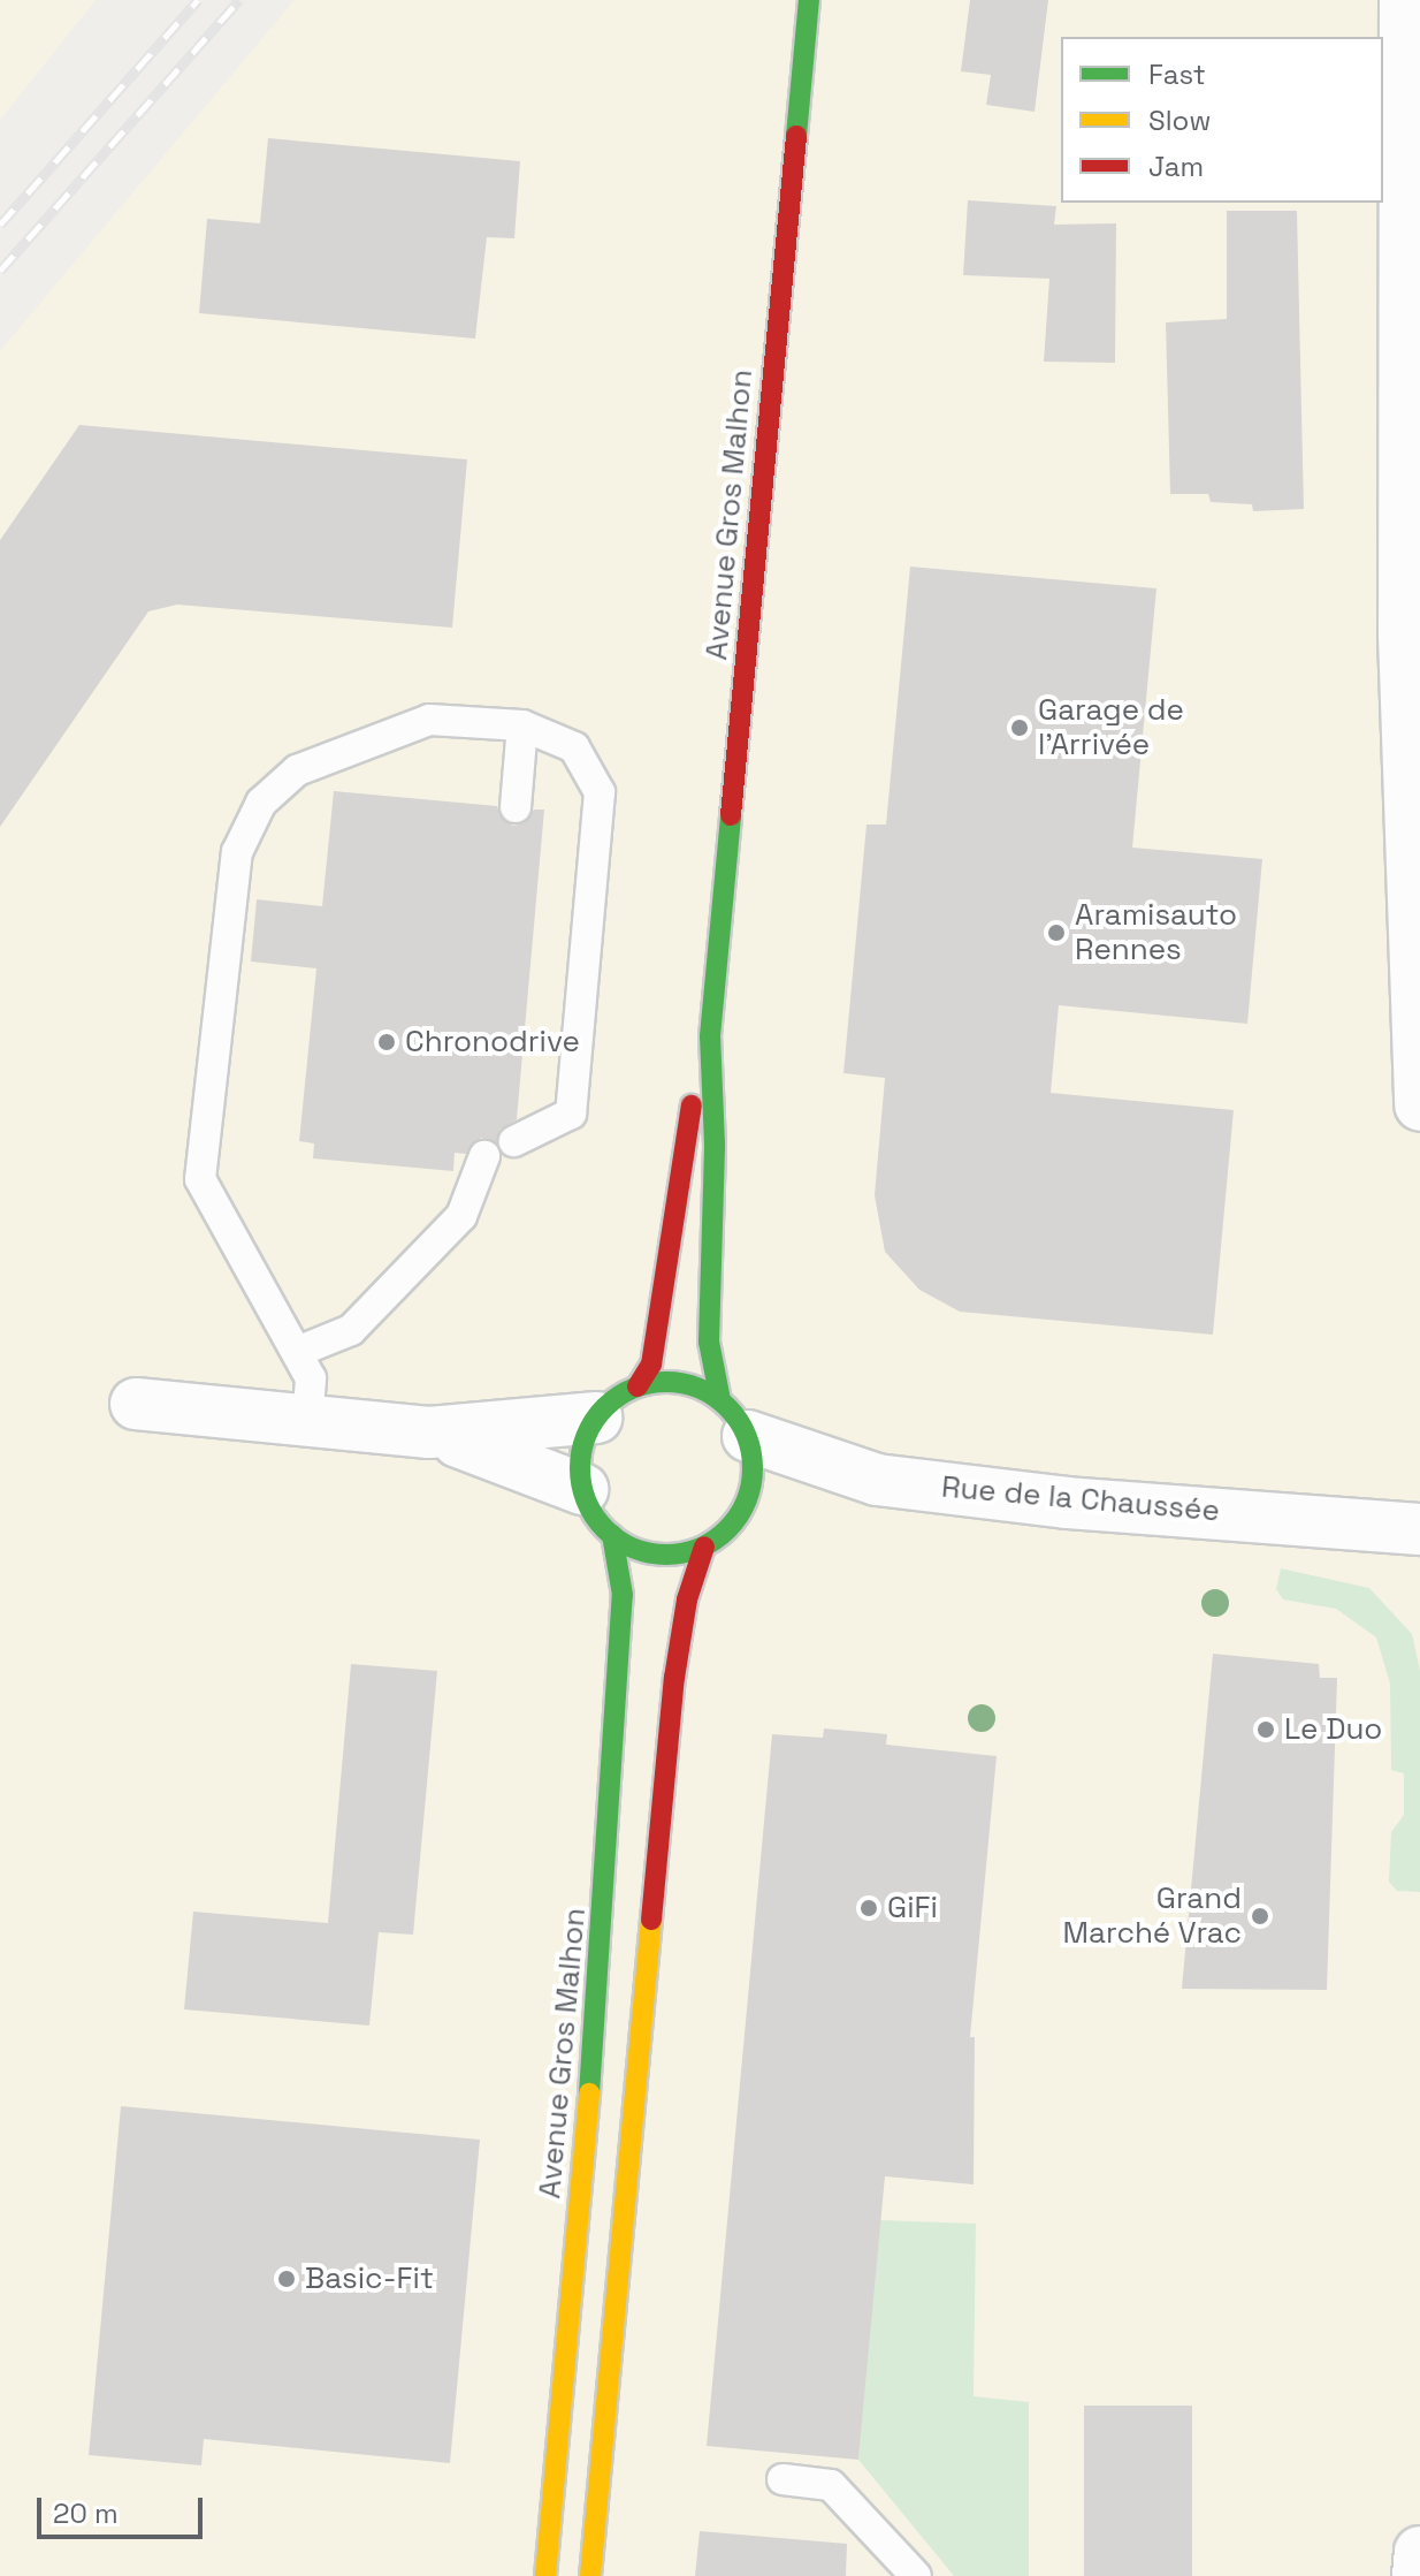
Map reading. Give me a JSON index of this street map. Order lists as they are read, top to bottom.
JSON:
{
  "streets": {
    "main road": ["Avenue Gros Malhon"],
    "street": ["Rue de la Chaussée"]
  },
  "crossings": [
    ["Avenue Gros Malhon", "Rue de la Chaussée"]
  ],
  "places": [
    "Garage de l'Arrivée",
    "Aramisauto Rennes",
    "Chronodrive",
    "Le Duo",
    "GiFi",
    "Grand Marché Vrac",
    "Basic-Fit"
  ],
  "legend": ["Fast", "Slow", "Jam"],
  "scale_bar": "20 m"
}
